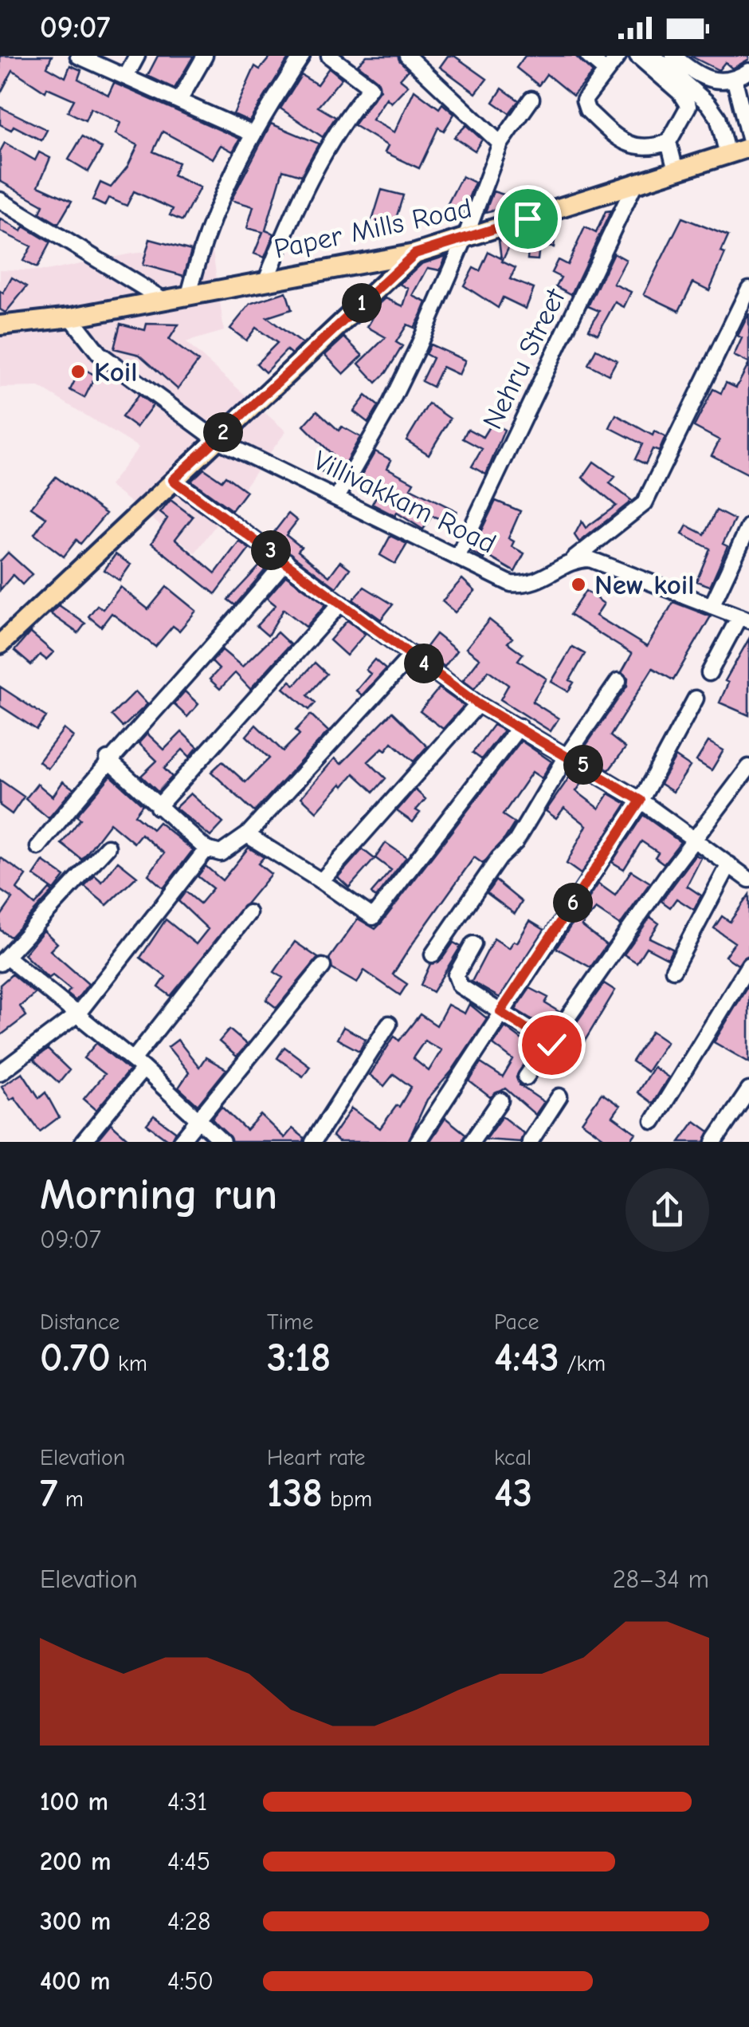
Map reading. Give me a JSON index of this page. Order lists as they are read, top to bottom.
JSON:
{
  "streets": {
    "main road": ["Paper Mills Road"],
    "street": ["Nehru Street", "Villivakkam Road"]
  },
  "crossings": [
    ["Paper Mills Road", "Nehru Street"],
    ["Paper Mills Road", "Villivakkam Road"],
    ["Nehru Street", "Villivakkam Road"]
  ],
  "places": ["Koil", "New koil"],
  "page": {
    "status": "09:07",
    "pins": [
      "1",
      "2",
      "3",
      "4",
      "5",
      "6"
    ],
    "heading": ["Morning run", "09:07"],
    "stats": [
      ["Distance", "0.70 km"],
      ["Time", "3:18"],
      ["Pace", "4:43 /km"],
      ["Elevation", "7 m"],
      ["Heart rate", "138 bpm"],
      ["kcal", "43"]
    ],
    "chart": ["Elevation", "28–34 m"],
    "list": [
      {
        "name": "100 m",
        "note": "4:31"
      },
      {
        "name": "200 m",
        "note": "4:45"
      },
      {
        "name": "300 m",
        "note": "4:28"
      },
      {
        "name": "400 m",
        "note": "4:50"
      }
    ]
  }
}
